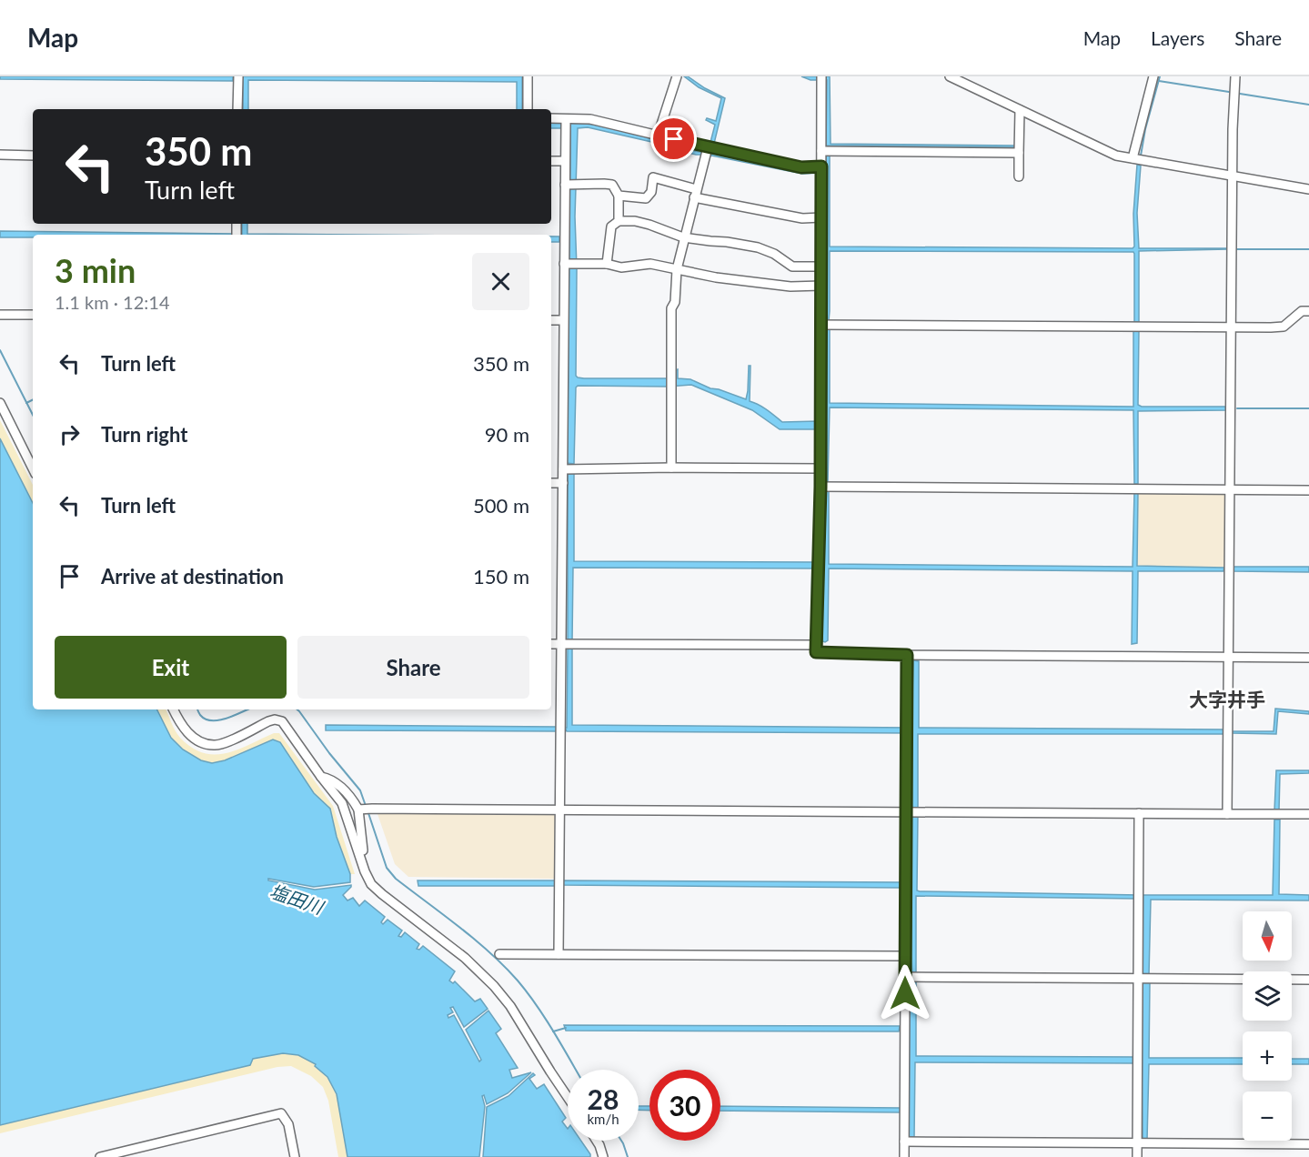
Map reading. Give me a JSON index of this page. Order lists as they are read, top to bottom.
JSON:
{
  "districts": ["大字井手"],
  "water": ["塩田川"],
  "north": "bottom",
  "page": {
    "header": "Map",
    "nav": ["Map", "Layers", "Share"],
    "turn": ["350 m", "Turn left"],
    "heading": ["3 min", "1.1 km · 12:14"],
    "list": [
      {
        "name": "Turn left",
        "value": "350 m"
      },
      {
        "name": "Turn right",
        "value": "90 m"
      },
      {
        "name": "Turn left",
        "value": "500 m"
      },
      {
        "name": "Arrive at destination",
        "value": "150 m"
      }
    ],
    "buttons": ["Exit", "Share"],
    "map_buttons": ["+", "−"],
    "speed": "28 km/h",
    "limit": "30"
  }
}
